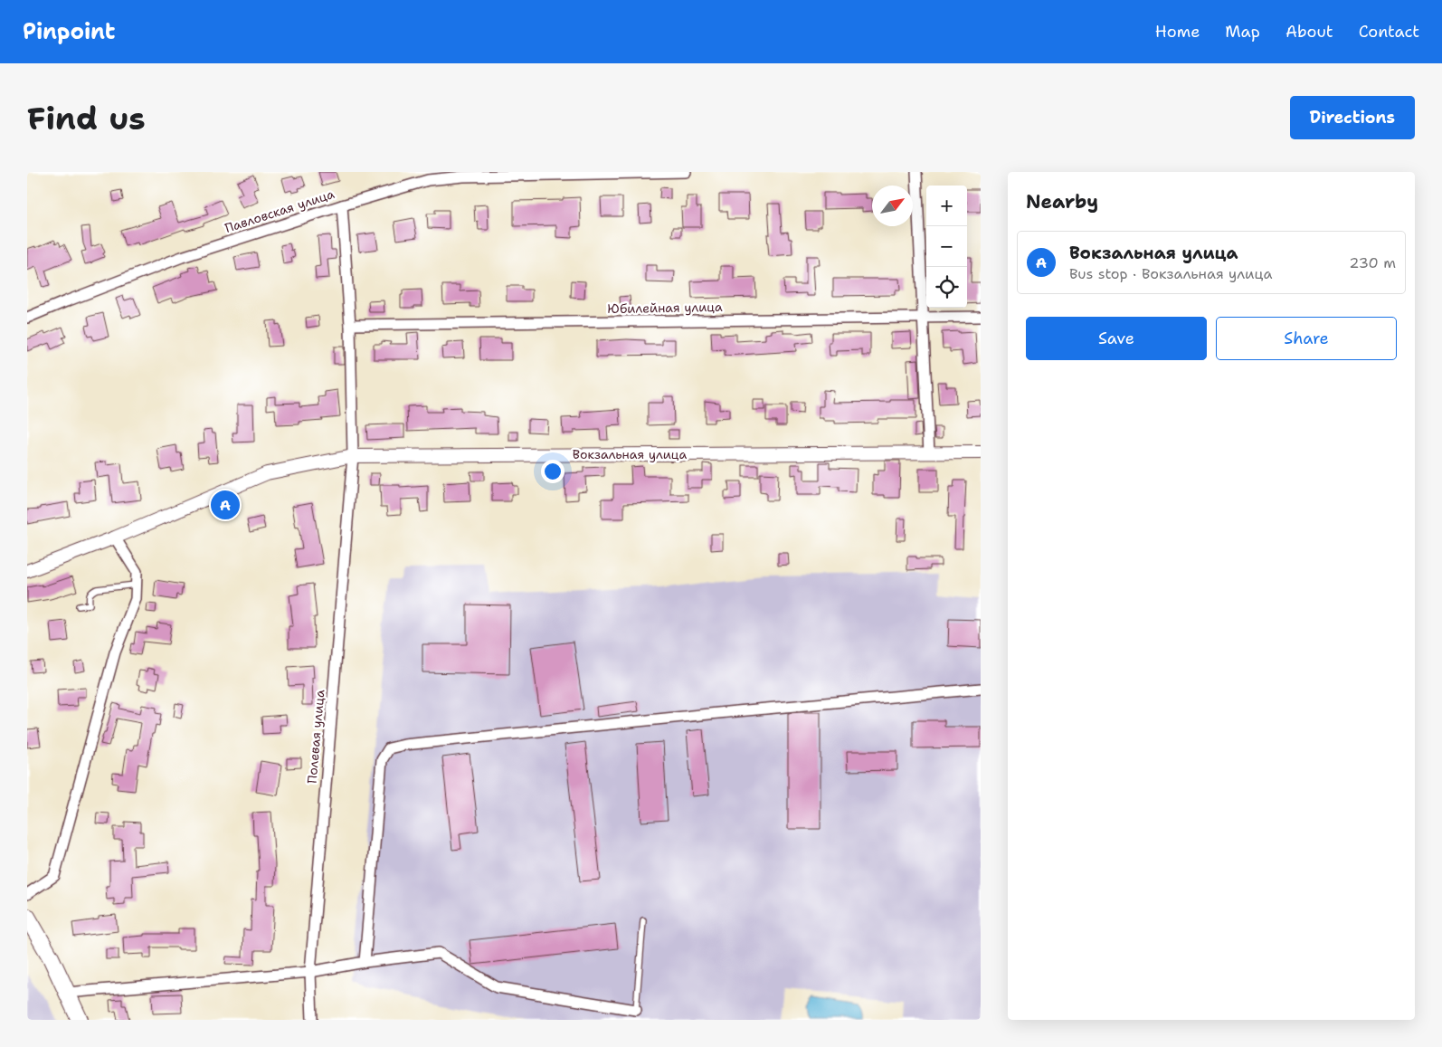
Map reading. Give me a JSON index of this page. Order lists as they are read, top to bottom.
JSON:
{
  "streets": {
    "street": [
      "Павловская улица",
      "Юбилейная улица",
      "Вокзальная улица",
      "Полевая улица"
    ]
  },
  "crossings": [
    ["Павловская улица", "Полевая улица"],
    ["Юбилейная улица", "Полевая улица"],
    ["Вокзальная улица", "Полевая улица"]
  ],
  "north": "top right",
  "page": {
    "header": "Pinpoint",
    "nav": [
      "Home",
      "Map",
      "About",
      "Contact"
    ],
    "buttons": [
      "Directions",
      ["Save", "Share"]
    ],
    "title": "Find us",
    "heading": "Nearby",
    "map_buttons": ["+", "−"],
    "list": [
      {
        "mark": "A",
        "name": "Вокзальная улица",
        "note": "Bus stop · Вокзальная улица",
        "value": "230 m"
      }
    ],
    "pins": "A"
  }
}
